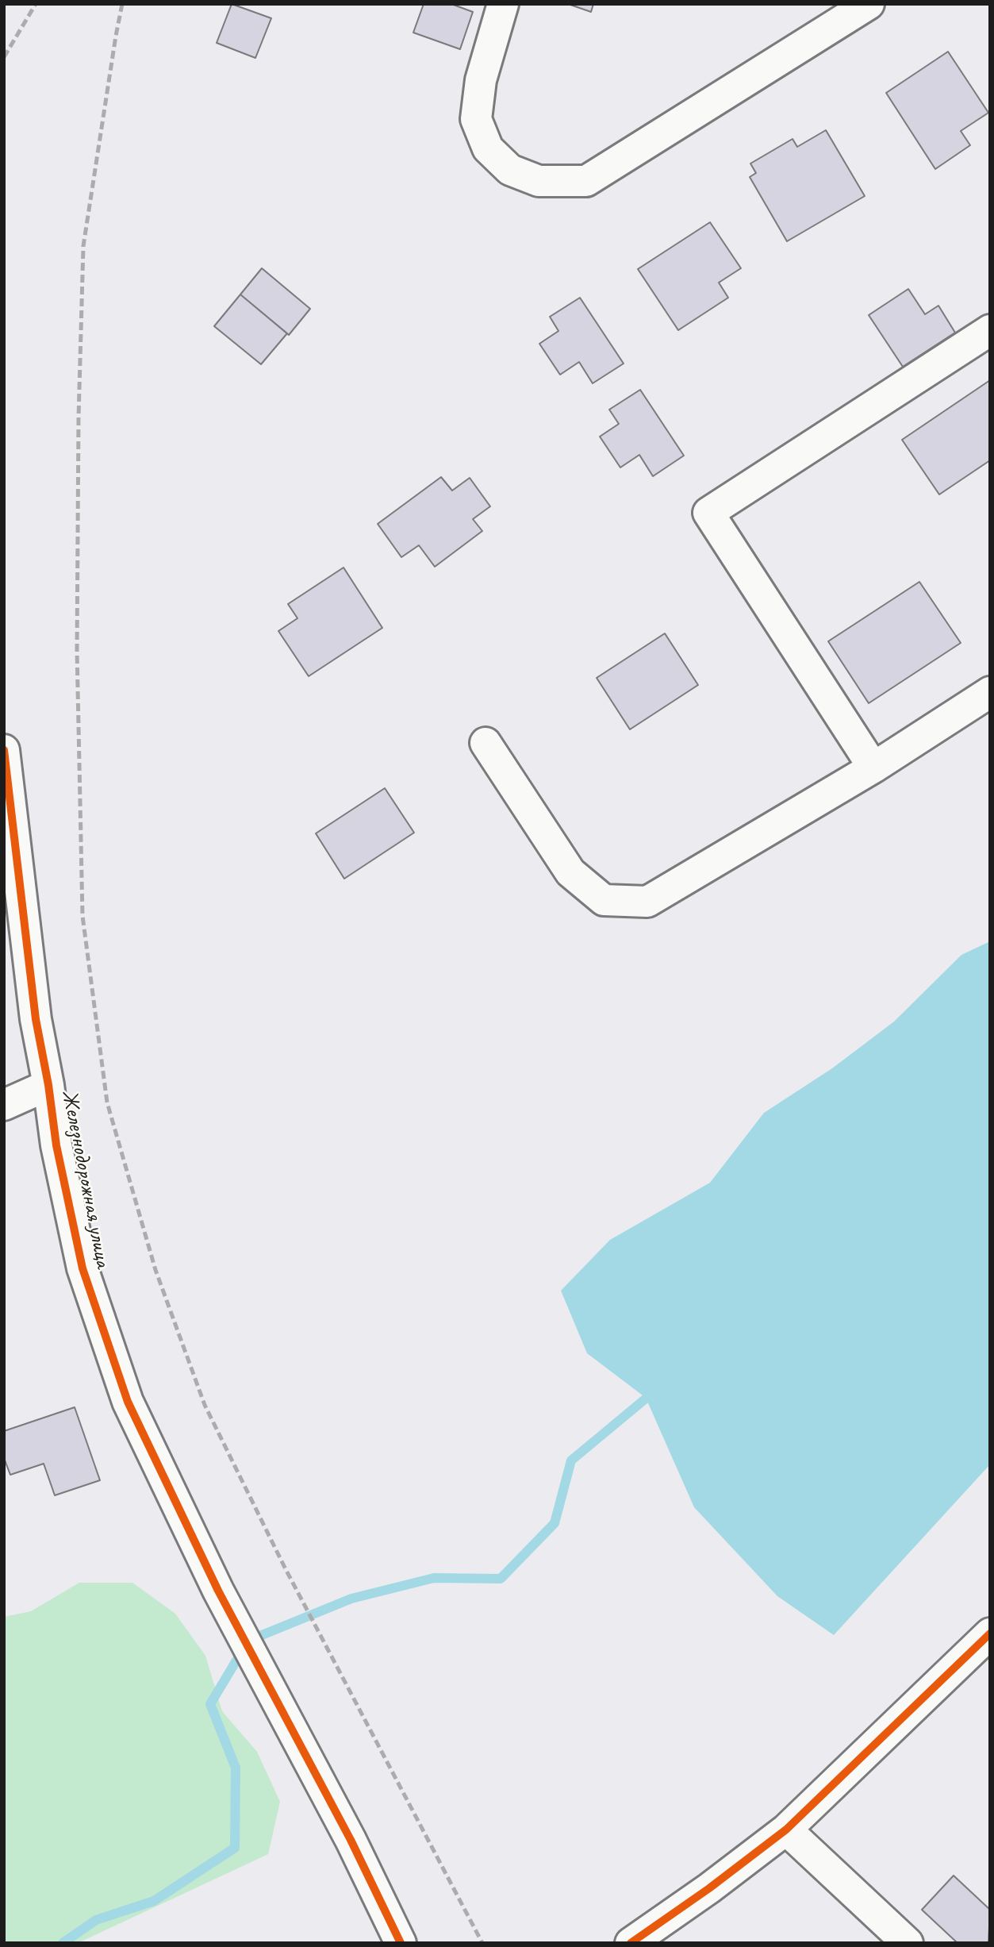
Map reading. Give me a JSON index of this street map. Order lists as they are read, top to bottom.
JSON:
{
  "streets": {
    "street": ["Железнодорожная улица"]
  }
}
